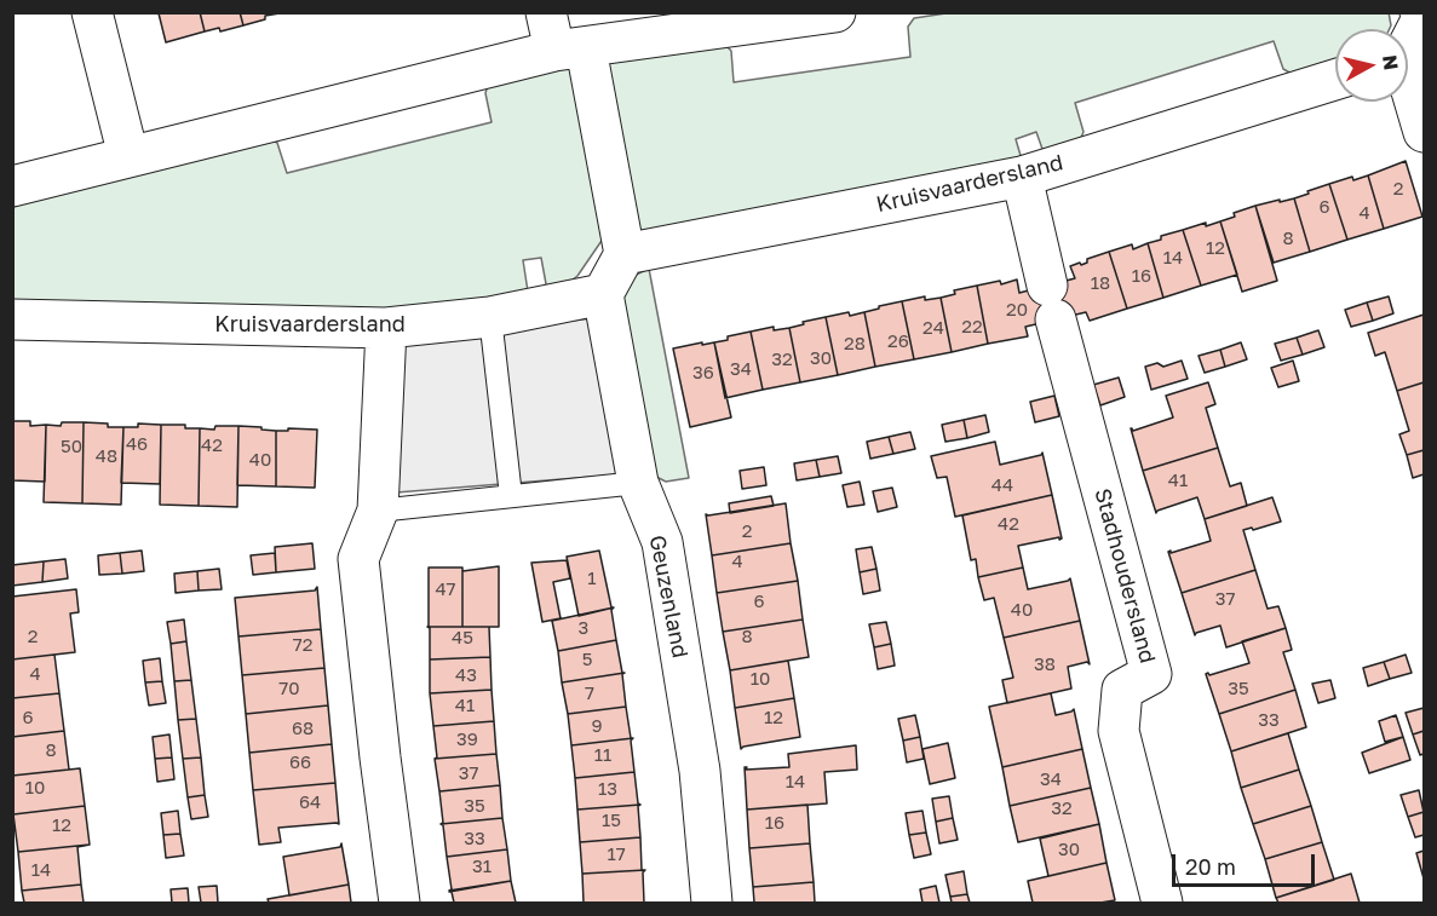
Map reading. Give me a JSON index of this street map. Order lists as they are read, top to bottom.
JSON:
{
  "streets": {
    "street": ["Kruisvaardersland", "Stadhoudersland", "Geuzenland"]
  },
  "crossings": [
    ["Kruisvaardersland", "Stadhoudersland"],
    ["Kruisvaardersland", "Geuzenland"]
  ],
  "house_numbers": [
    "2",
    "6",
    "4",
    "8",
    "12",
    "14",
    "16",
    "18",
    "20",
    "22",
    "24",
    "26",
    "28",
    "30",
    "32",
    "34",
    "36",
    "46",
    "42",
    "50",
    "48",
    "40",
    "41",
    "44",
    "42",
    "2",
    "4",
    "1",
    "47",
    "37",
    "6",
    "40",
    "3",
    "2",
    "8",
    "45",
    "72",
    "5",
    "38",
    "4",
    "43",
    "10",
    "70",
    "35",
    "7",
    "41",
    "6",
    "12",
    "33",
    "9",
    "68",
    "39",
    "8",
    "11",
    "66",
    "37",
    "34",
    "14",
    "10",
    "13",
    "64",
    "35",
    "32",
    "15",
    "16",
    "12",
    "33",
    "30",
    "17",
    "31",
    "14"
  ],
  "scale_bar": "20 m",
  "north": "right"
}
